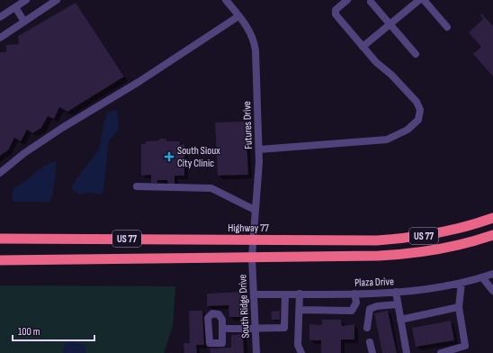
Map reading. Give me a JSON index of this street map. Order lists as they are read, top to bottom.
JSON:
{
  "streets": {
    "highway": ["Highway 77", "US 77"],
    "street": ["Futures Drive", "Plaza Drive", "South Ridge Drive"]
  },
  "crossings": [
    ["Futures Drive", "Highway 77"],
    ["Futures Drive", "US 77"],
    ["Futures Drive", "South Ridge Drive"],
    ["US 77", "South Ridge Drive"],
    ["Plaza Drive", "South Ridge Drive"]
  ],
  "places": {
    "health": ["South Sioux City Clinic"]
  },
  "scale_bar": "100 m"
}
